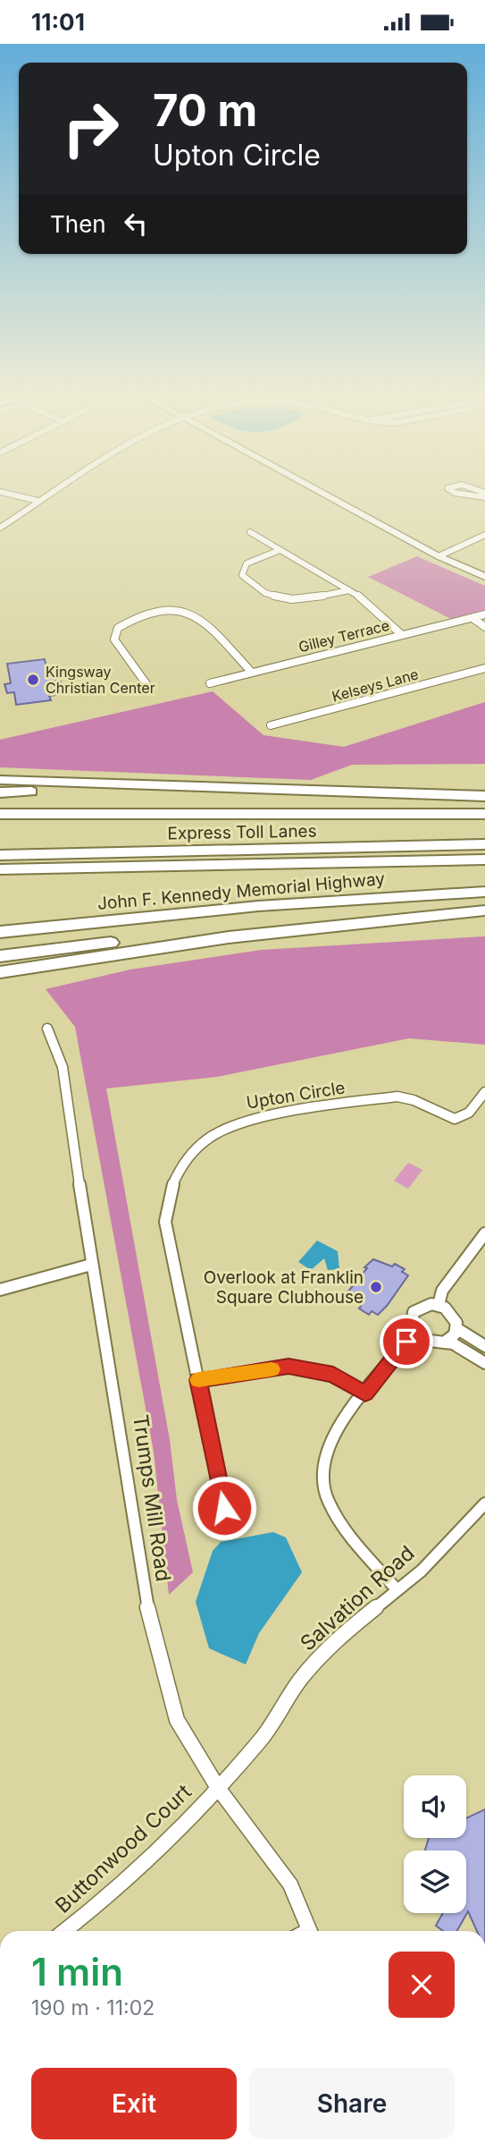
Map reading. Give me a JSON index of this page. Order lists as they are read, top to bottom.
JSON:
{
  "streets": {
    "highway": ["Express Toll Lanes", "John F. Kennedy Memorial Highway"],
    "street": [
      "Gilley Terrace",
      "Kelseys Lane",
      "Upton Circle",
      "Trumps Mill Road",
      "Salvation Road",
      "Buttonwood Court"
    ]
  },
  "crossings": [
    ["Trumps Mill Road", "Salvation Road"],
    ["Trumps Mill Road", "Buttonwood Court"],
    ["Salvation Road", "Buttonwood Court"]
  ],
  "places": ["Kingsway Christian Center", "Overlook at Franklin Square Clubhouse"],
  "page": {
    "status": "11:01",
    "turn": ["70 m", "Upton Circle"],
    "then": "Then",
    "heading": ["1 min", "190 m · 11:02"],
    "buttons": ["Exit", "Share"]
  }
}
